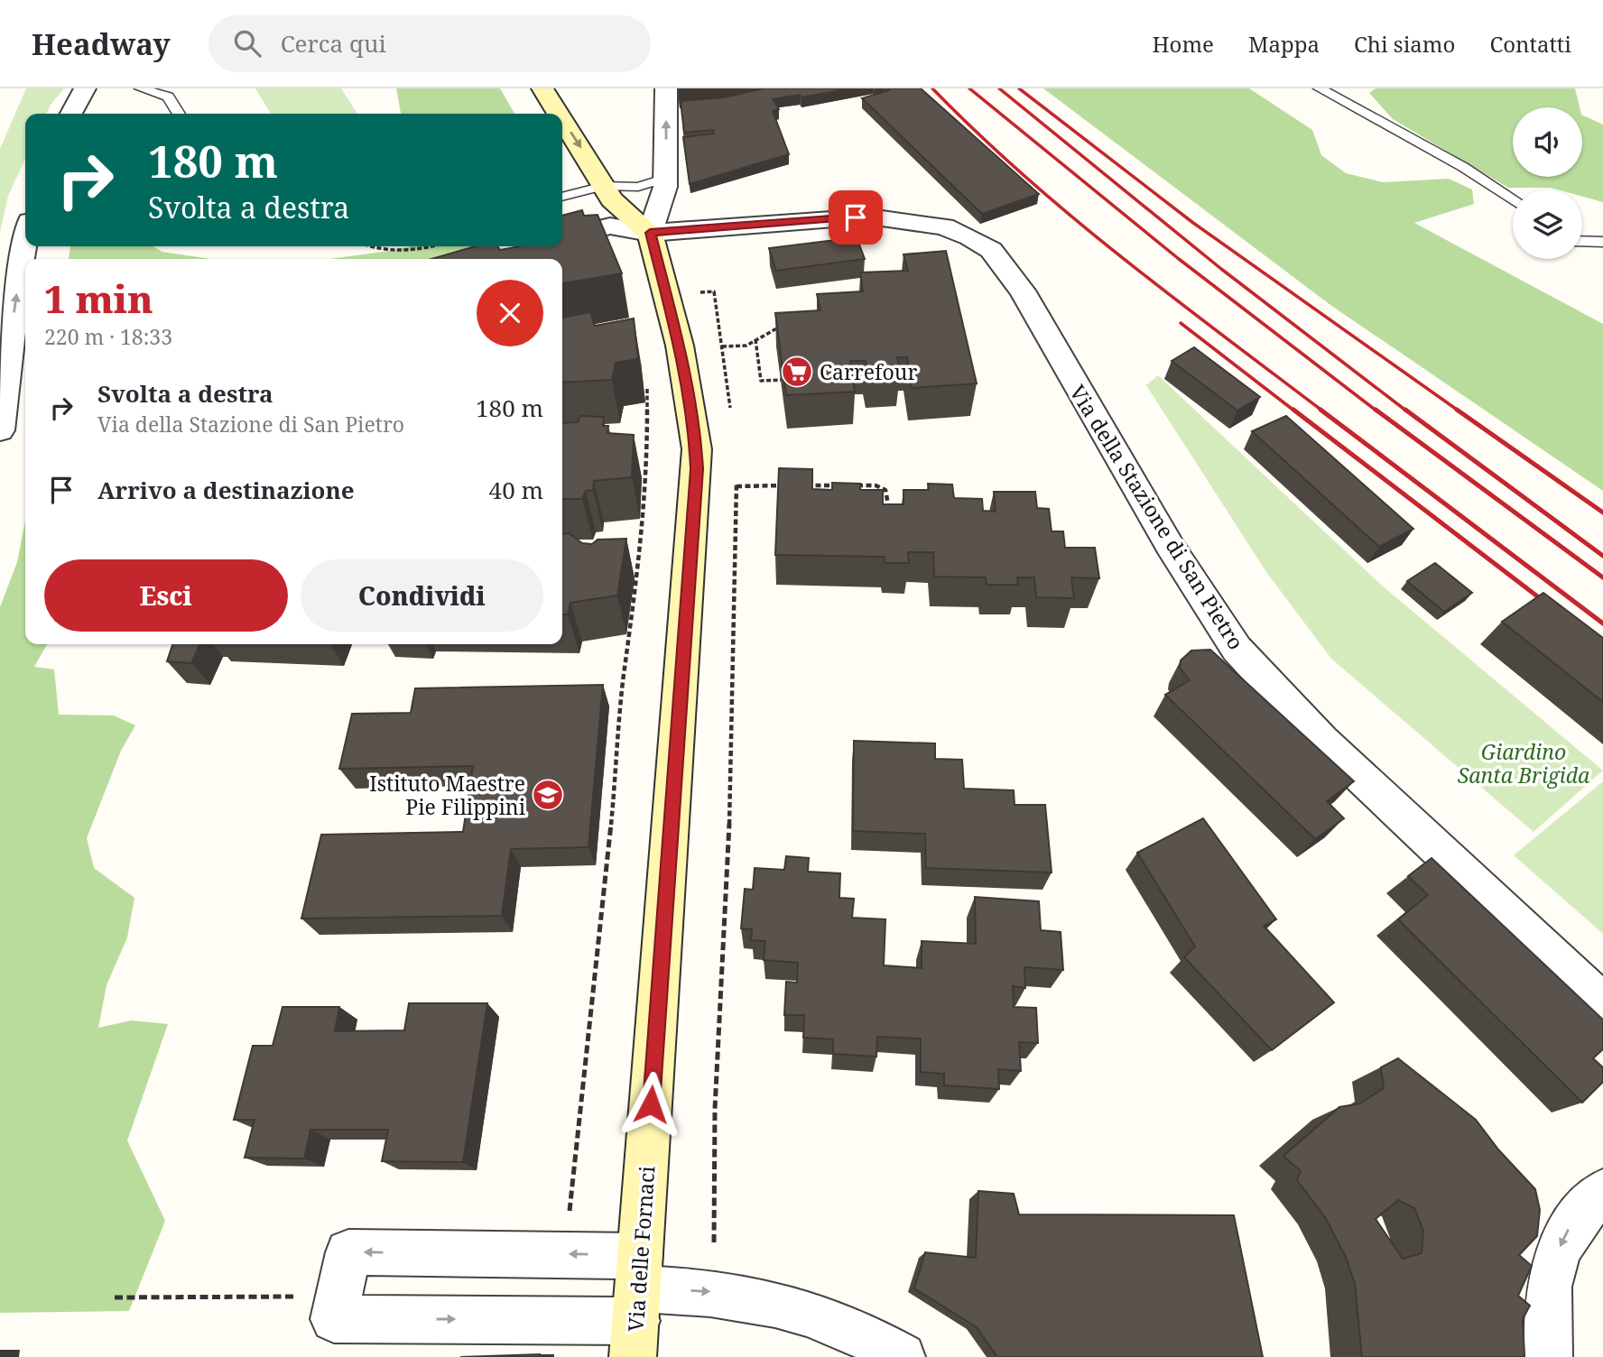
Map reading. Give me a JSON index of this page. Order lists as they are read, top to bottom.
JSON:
{
  "streets": {
    "street": ["Via della Stazione di San Pietro", "Via delle Fornaci"]
  },
  "crossings": [
    ["Via della Stazione di San Pietro", "Via delle Fornaci"]
  ],
  "parks": ["Giardino Santa Brigida"],
  "places": {
    "supermarket": ["Carrefour"],
    "school or university": ["Istituto Maestre Pie Filippini"]
  },
  "page": {
    "header": "Headway",
    "search": "Cerca qui",
    "nav": [
      "Home",
      "Mappa",
      "Chi siamo",
      "Contatti"
    ],
    "turn": ["180 m", "Svolta a destra"],
    "heading": ["1 min", "220 m · 18:33"],
    "list": [
      {
        "name": "Svolta a destra",
        "note": "Via della Stazione di San Pietro",
        "value": "180 m"
      },
      {
        "name": "Arrivo a destinazione",
        "value": "40 m"
      }
    ],
    "buttons": ["Esci", "Condividi"]
  }
}
